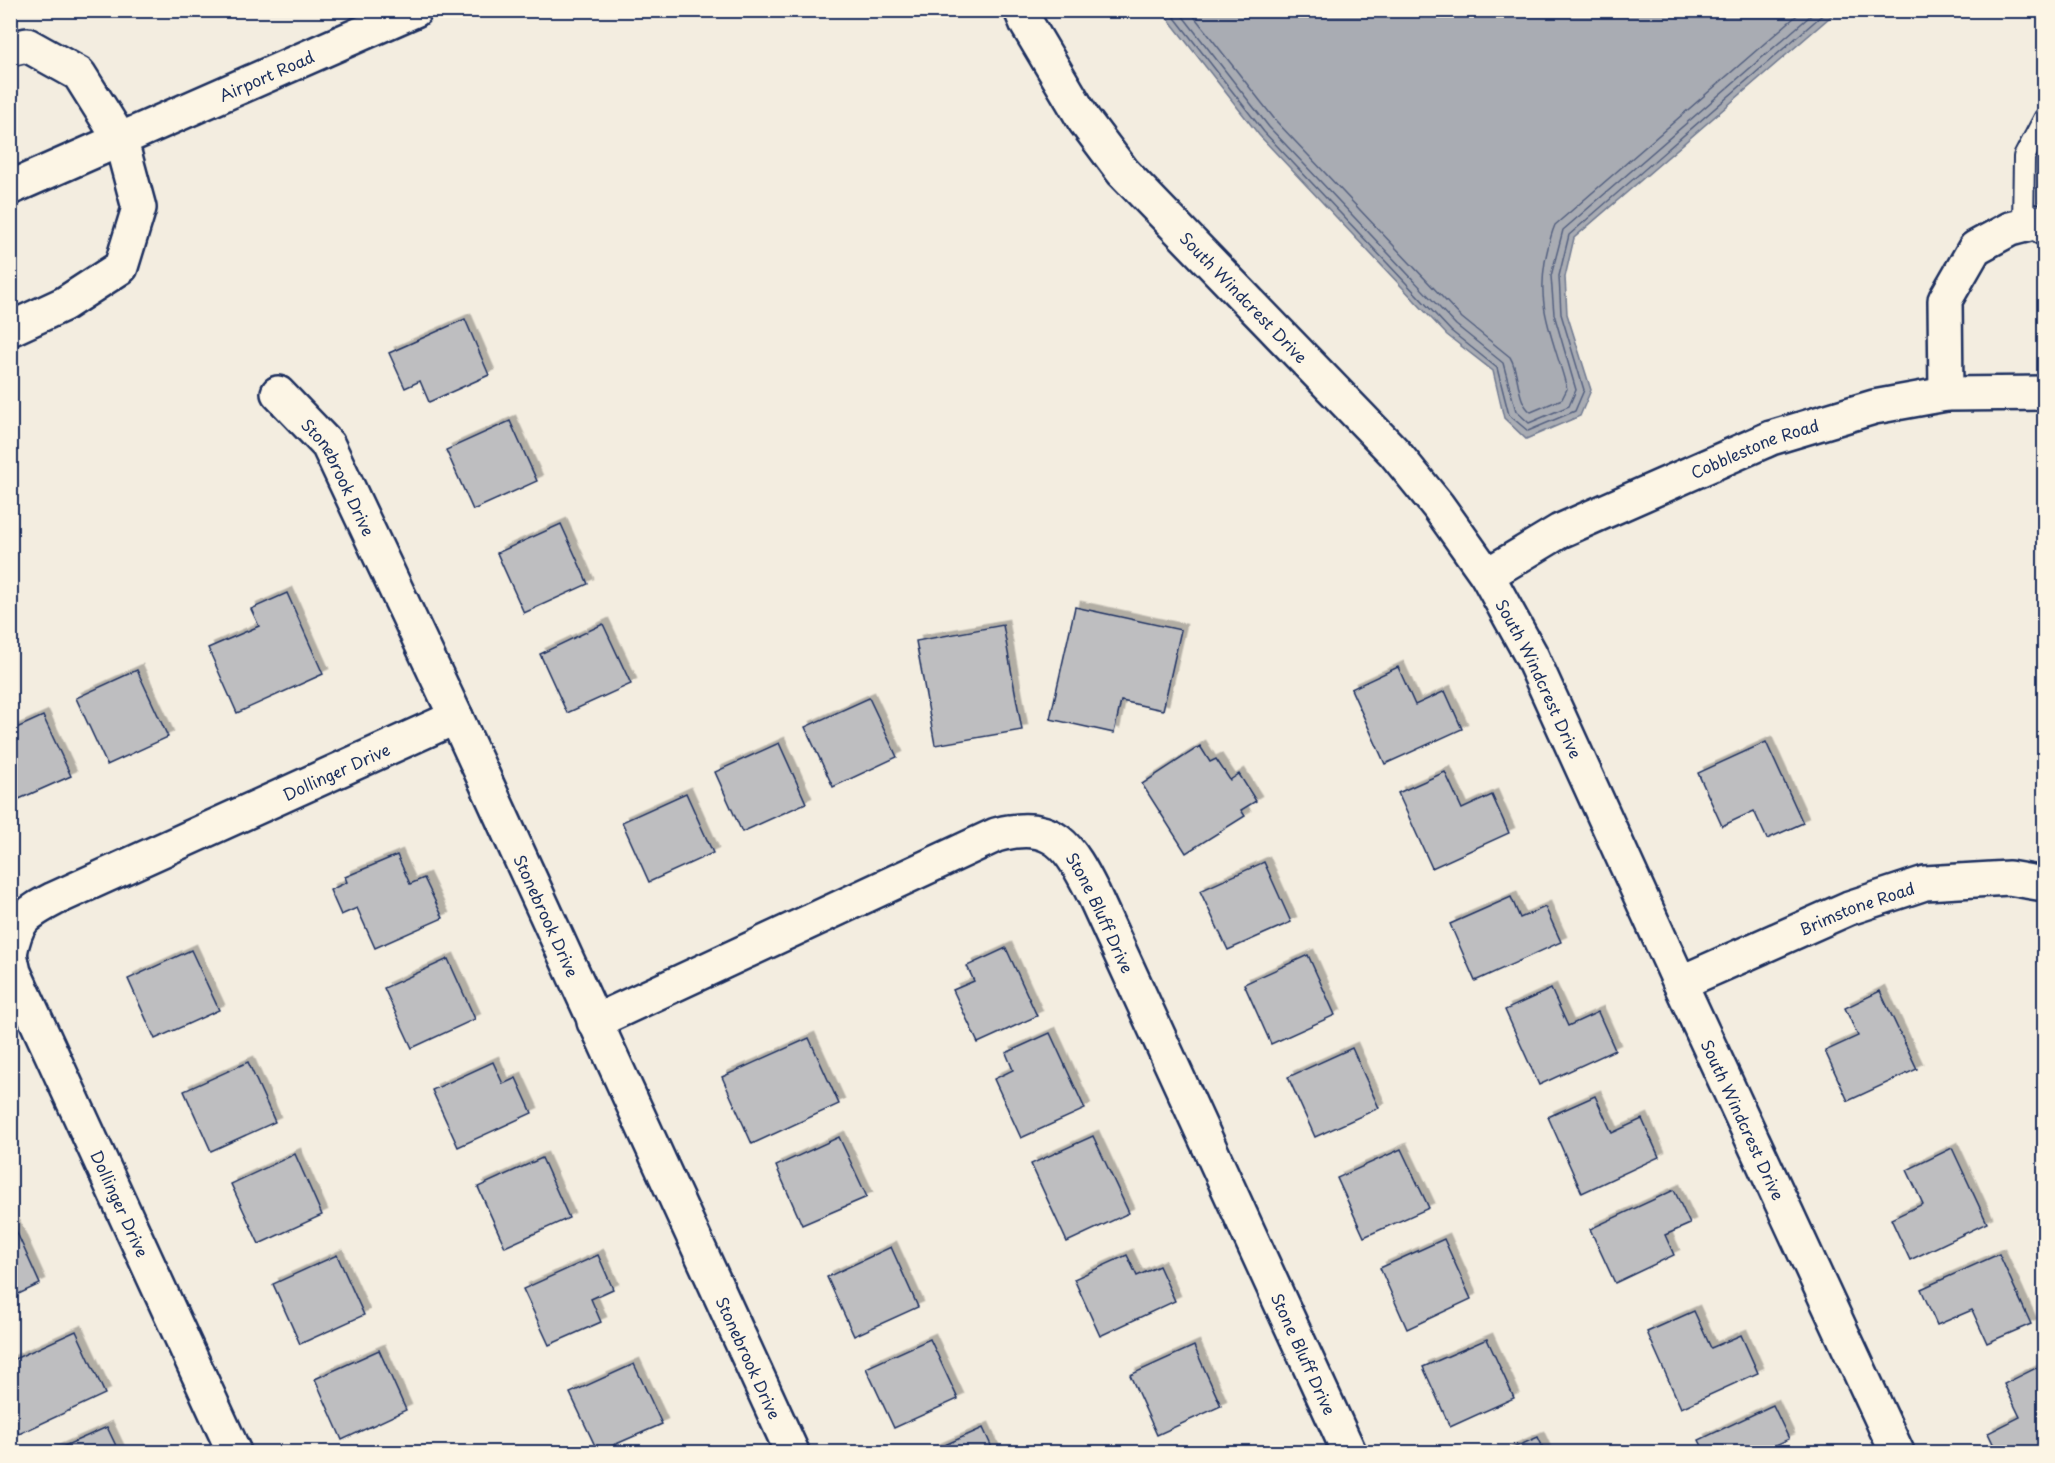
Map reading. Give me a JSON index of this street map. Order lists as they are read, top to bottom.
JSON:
{
  "streets": {
    "street": [
      "Airport Road",
      "South Windcrest Drive",
      "Cobblestone Road",
      "Stonebrook Drive",
      "Dollinger Drive",
      "Brimstone Road",
      "Stone Bluff Drive"
    ]
  },
  "crossings": [
    ["South Windcrest Drive", "Cobblestone Road"],
    ["South Windcrest Drive", "Brimstone Road"],
    ["Stonebrook Drive", "Dollinger Drive"],
    ["Stonebrook Drive", "Stone Bluff Drive"]
  ]
}
